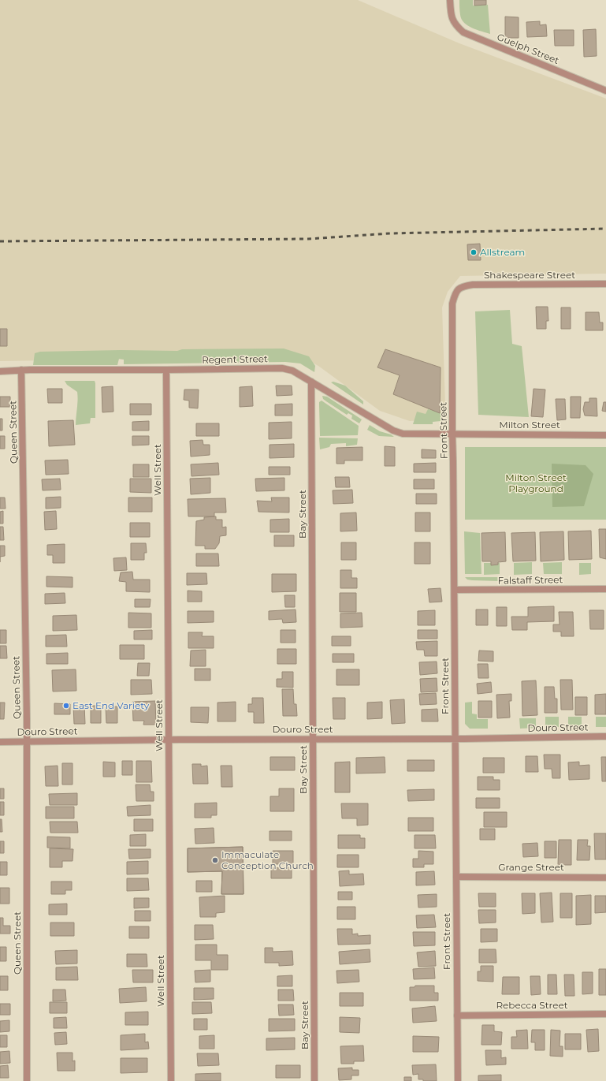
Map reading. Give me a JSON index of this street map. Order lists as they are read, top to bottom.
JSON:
{
  "streets": {
    "street": [
      "Guelph Street",
      "Shakespeare Street",
      "Regent Street",
      "Milton Street",
      "Front Street",
      "Queen Street",
      "Well Street",
      "Bay Street",
      "Falstaff Street",
      "Douro Street",
      "Grange Street",
      "Rebecca Street"
    ]
  },
  "crossings": [
    ["Shakespeare Street", "Front Street"],
    ["Regent Street", "Milton Street"],
    ["Regent Street", "Front Street"],
    ["Regent Street", "Queen Street"],
    ["Regent Street", "Well Street"],
    ["Regent Street", "Bay Street"],
    ["Milton Street", "Front Street"],
    ["Front Street", "Falstaff Street"],
    ["Front Street", "Douro Street"],
    ["Front Street", "Grange Street"],
    ["Front Street", "Rebecca Street"],
    ["Queen Street", "Douro Street"],
    ["Well Street", "Douro Street"],
    ["Bay Street", "Douro Street"]
  ],
  "parks": ["Milton Street Playground"],
  "places": ["Allstream", "East End Variety", "Immaculate Conception Church"]
}
